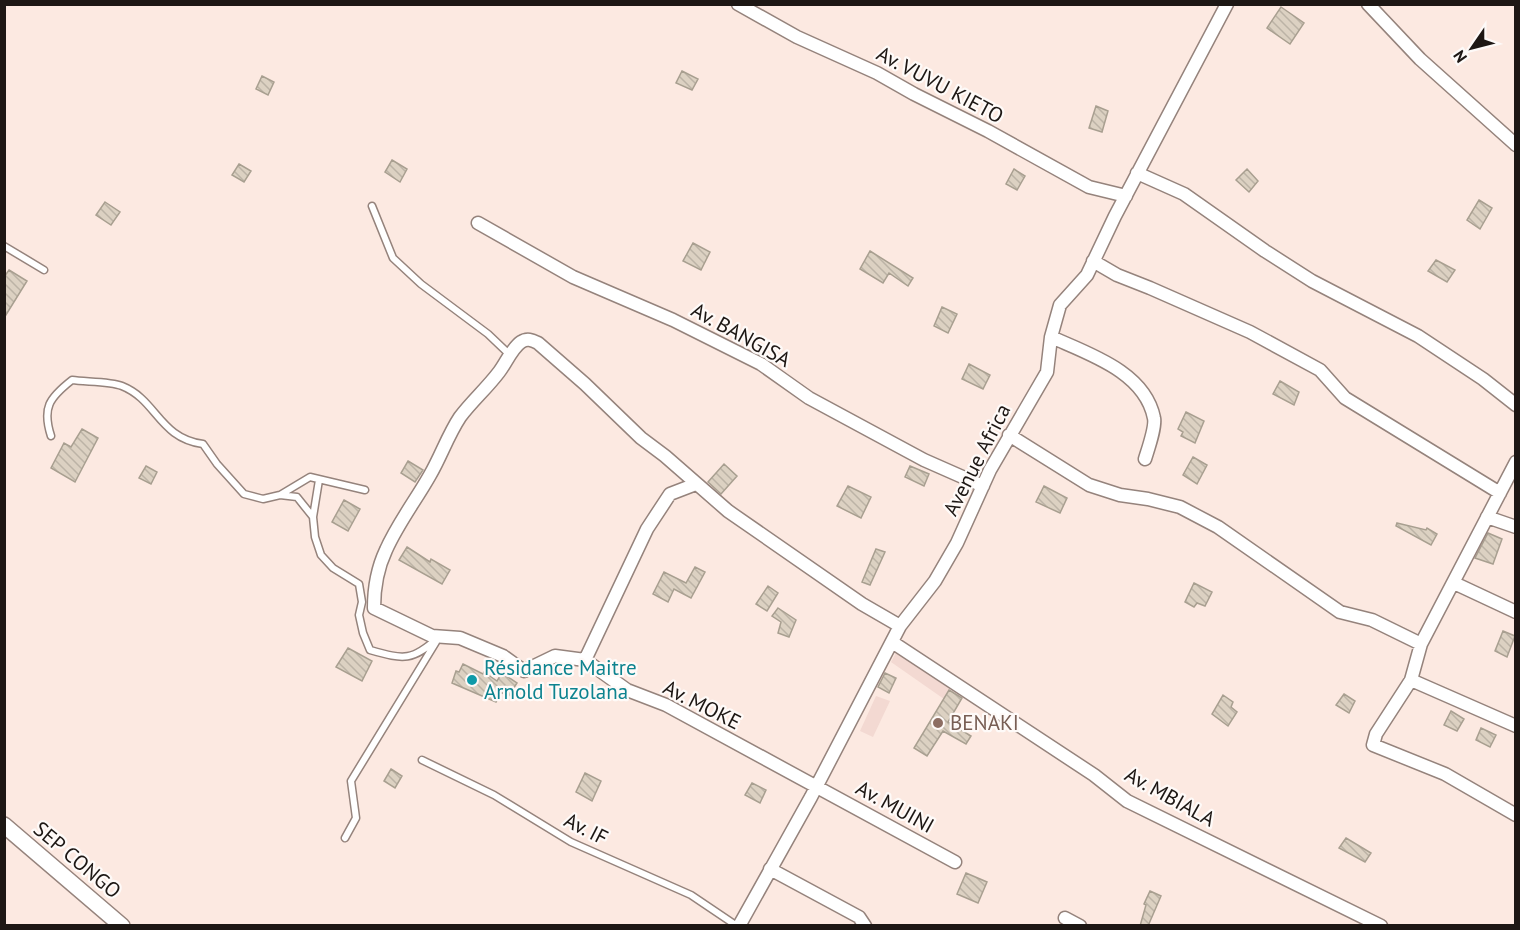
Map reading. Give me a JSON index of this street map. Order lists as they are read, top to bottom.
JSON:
{
  "streets": {
    "street": [
      "Av. VUVU KIETO",
      "Av. BANGISA",
      "Avenue Africa",
      "Av. MOKE",
      "Av. MBIALA",
      "Av. MUINI",
      "SEP CONGO"
    ],
    "lane": ["Av. IF"]
  },
  "crossings": [
    ["Av. VUVU KIETO", "Avenue Africa"],
    ["Av. BANGISA", "Avenue Africa"],
    ["Avenue Africa", "Av. MOKE"],
    ["Avenue Africa", "Av. MBIALA"],
    ["Avenue Africa", "Av. MUINI"],
    ["Avenue Africa", "Av. IF"],
    ["Av. MOKE", "Av. MUINI"]
  ],
  "places": ["Résidance Maitre Arnold Tuzolana", "BENAKI"],
  "north": "bottom left"
}
